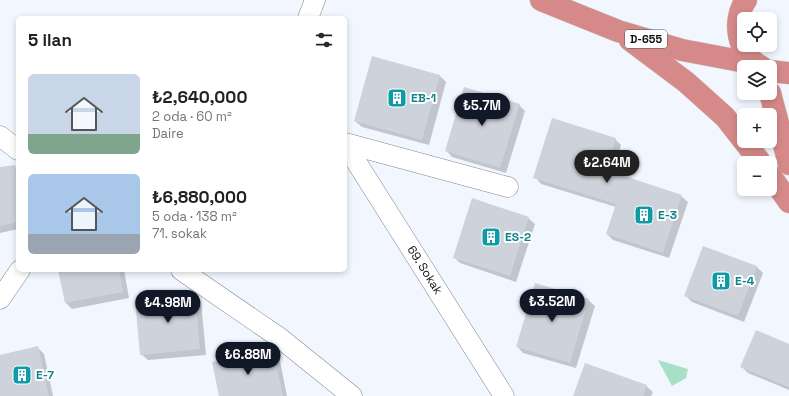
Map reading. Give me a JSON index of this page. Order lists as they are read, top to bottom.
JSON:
{
  "streets": {
    "highway": ["D-655"],
    "street": ["69. Sokak"]
  },
  "places": {
    "building": [
      "EB-1",
      "E-3",
      "ES-2",
      "E-4",
      "E-7"
    ]
  },
  "page": {
    "map_buttons": ["+", "−"],
    "heading": "5 ilan",
    "list": [
      {
        "name": "₺2,640,000",
        "note": "2 oda · 60 m² · Daire"
      },
      {
        "name": "₺6,880,000",
        "note": "5 oda · 138 m² · 71. sokak"
      }
    ],
    "price": [
      "₺5.7M",
      "₺2.64M",
      "₺3.52M",
      "₺4.98M",
      "₺6.88M"
    ]
  }
}
